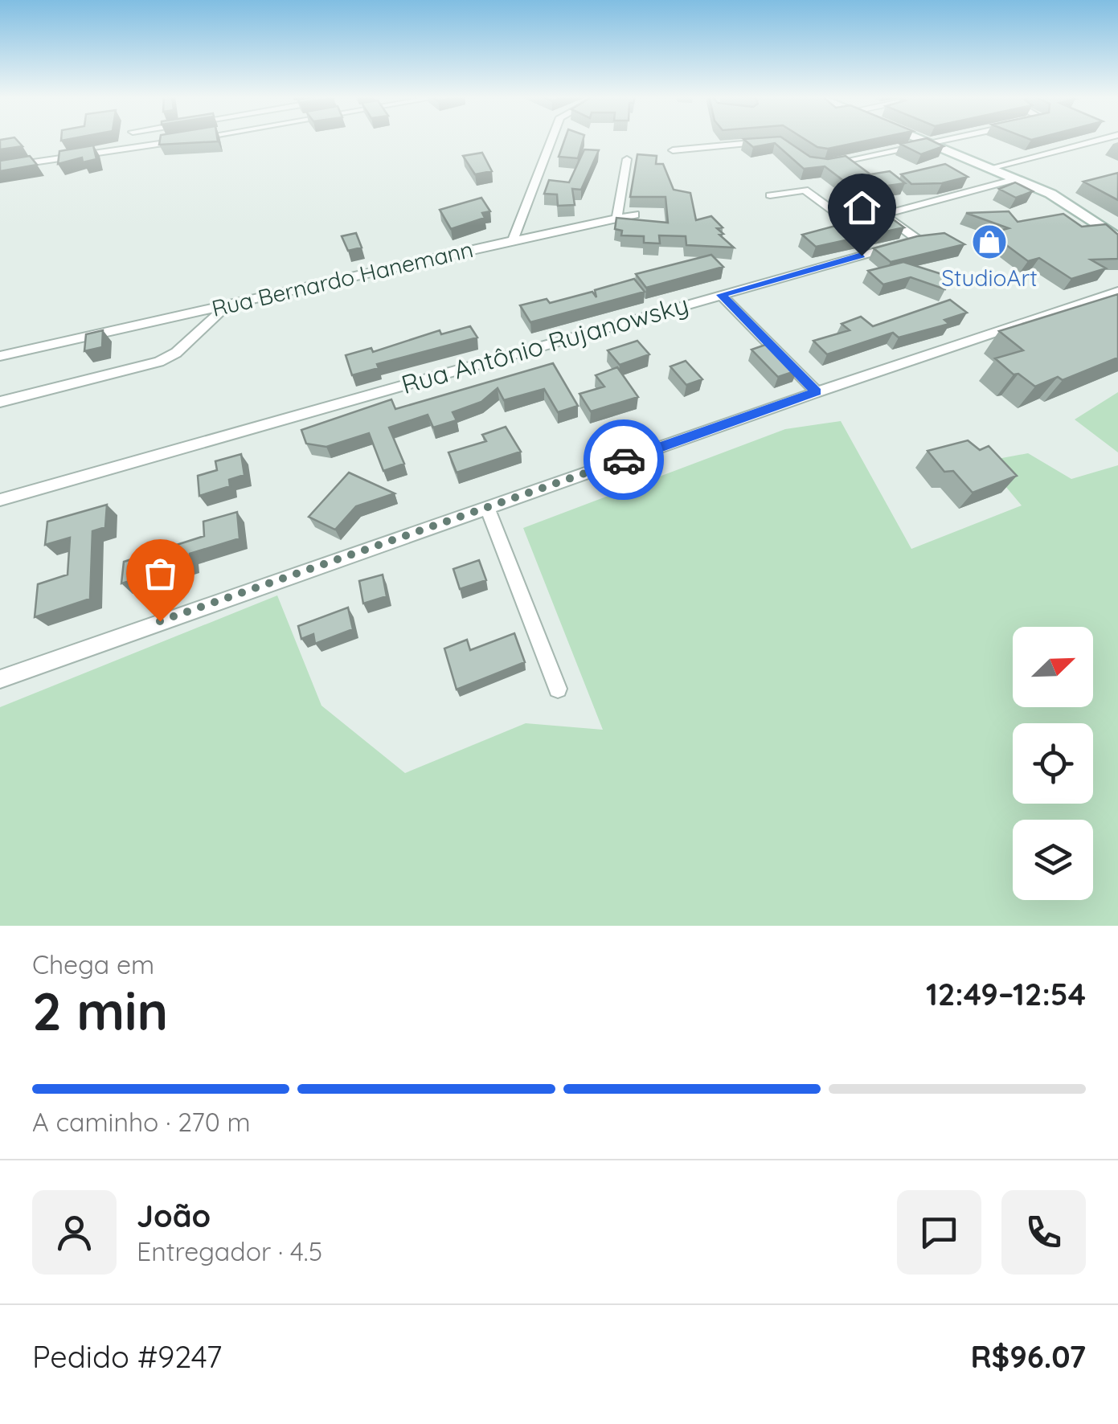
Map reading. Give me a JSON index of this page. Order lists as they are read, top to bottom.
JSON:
{
  "streets": {
    "street": ["Rua Bernardo Hanemann", "Rua Antônio Rujanowsky"]
  },
  "places": {
    "shop": ["StudioArt"]
  },
  "north": "top right",
  "page": {
    "heading": ["2 min", "Chega em", "12:49–12:54"],
    "panel": [
      "João",
      "Entregador · 4.5",
      "Pedido #9247",
      "R$96.07"
    ],
    "bar": "A caminho · 270 m"
  }
}
